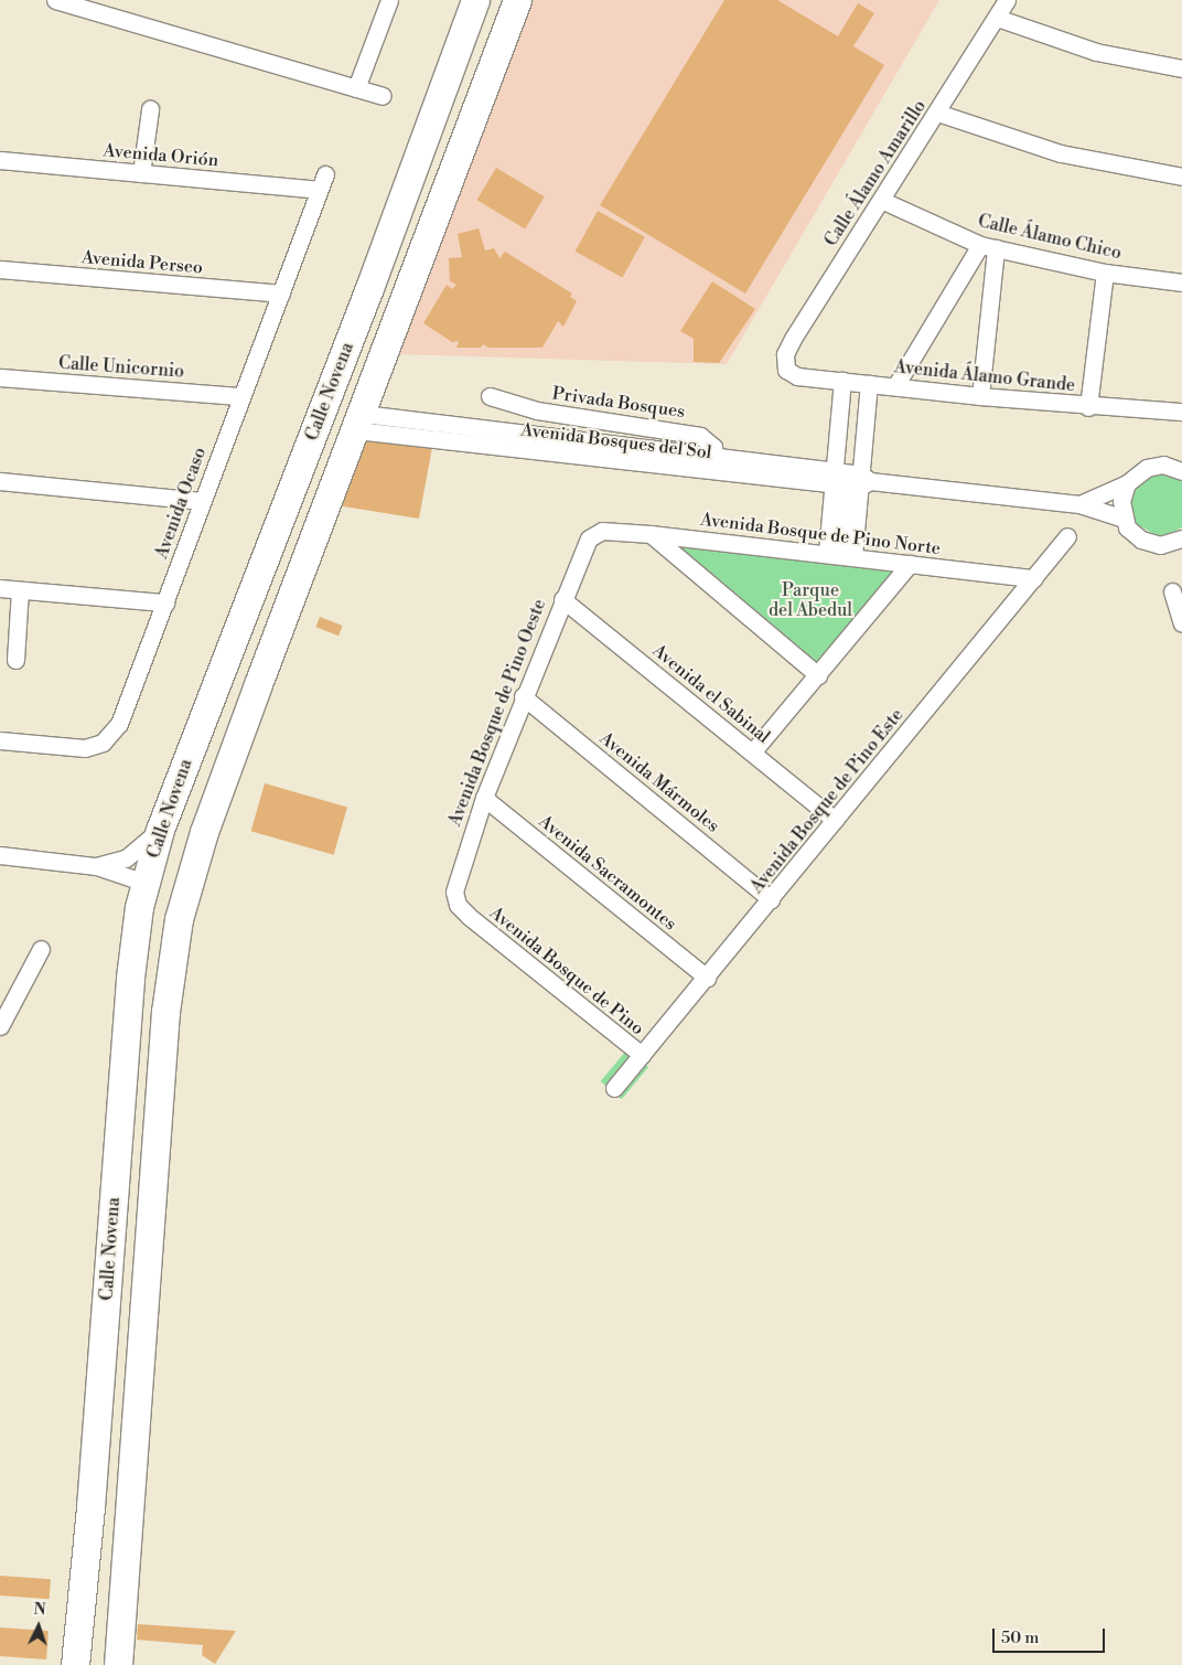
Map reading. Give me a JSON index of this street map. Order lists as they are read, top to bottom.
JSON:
{
  "streets": {
    "main road": ["Calle Novena"],
    "street": [
      "Avenida Orión",
      "Calle Álamo Amarillo",
      "Calle Álamo Chico",
      "Avenida Perseo",
      "Calle Unicornio",
      "Avenida Álamo Grande",
      "Privada Bosques",
      "Avenida Bosques del Sol",
      "Avenida Ocaso",
      "Avenida Bosque de Pino Norte",
      "Avenida el Sabinal",
      "Avenida Bosque de Pino Oeste",
      "Avenida Mármoles",
      "Avenida Bosque de Pino Este",
      "Avenida Sacramontes",
      "Avenida Bosque de Pino"
    ]
  },
  "crossings": [
    ["Avenida Orión", "Avenida Ocaso"],
    ["Calle Álamo Amarillo", "Calle Álamo Chico"],
    ["Calle Álamo Amarillo", "Avenida Álamo Grande"],
    ["Avenida Perseo", "Avenida Ocaso"],
    ["Calle Unicornio", "Avenida Ocaso"],
    ["Calle Novena", "Avenida Bosques del Sol"],
    ["Privada Bosques", "Avenida Bosques del Sol"],
    ["Avenida Bosque de Pino Norte", "Avenida Bosque de Pino Oeste"],
    ["Avenida Bosque de Pino Norte", "Avenida Bosque de Pino Este"],
    ["Avenida el Sabinal", "Avenida Bosque de Pino Oeste"],
    ["Avenida el Sabinal", "Avenida Bosque de Pino Este"],
    ["Avenida Bosque de Pino Oeste", "Avenida Mármoles"],
    ["Avenida Bosque de Pino Oeste", "Avenida Sacramontes"],
    ["Avenida Bosque de Pino Oeste", "Avenida Bosque de Pino"],
    ["Avenida Mármoles", "Avenida Bosque de Pino Este"],
    ["Avenida Bosque de Pino Este", "Avenida Sacramontes"],
    ["Avenida Bosque de Pino Este", "Avenida Bosque de Pino"]
  ],
  "parks": ["Parque del Abedul"],
  "scale_bar": "50 m",
  "north": "top"
}
